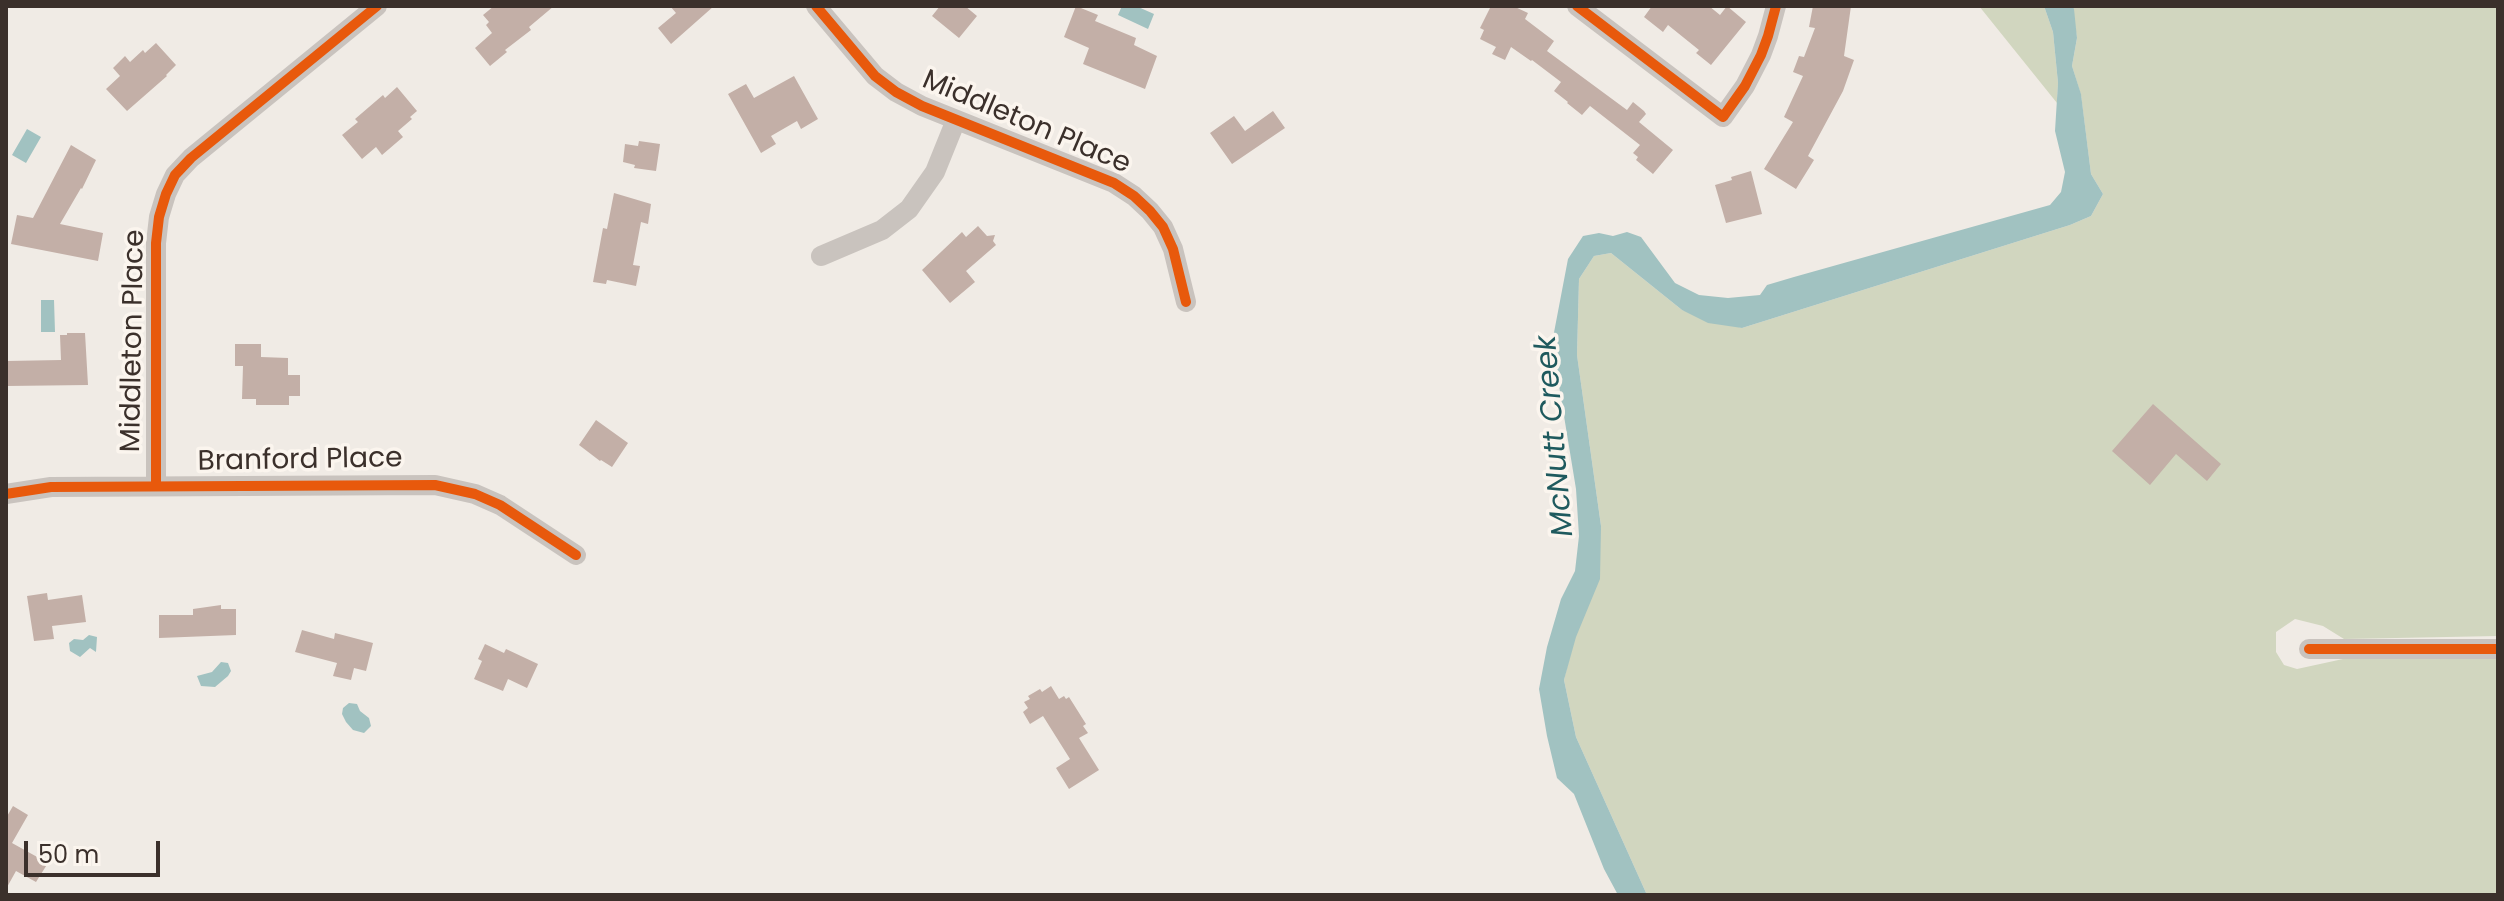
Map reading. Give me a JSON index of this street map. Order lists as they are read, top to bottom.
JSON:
{
  "streets": {
    "street": ["Middleton Place", "Branford Place"]
  },
  "crossings": [
    ["Middleton Place", "Branford Place"]
  ],
  "water": ["McNutt Creek"],
  "scale_bar": "50 m"
}
